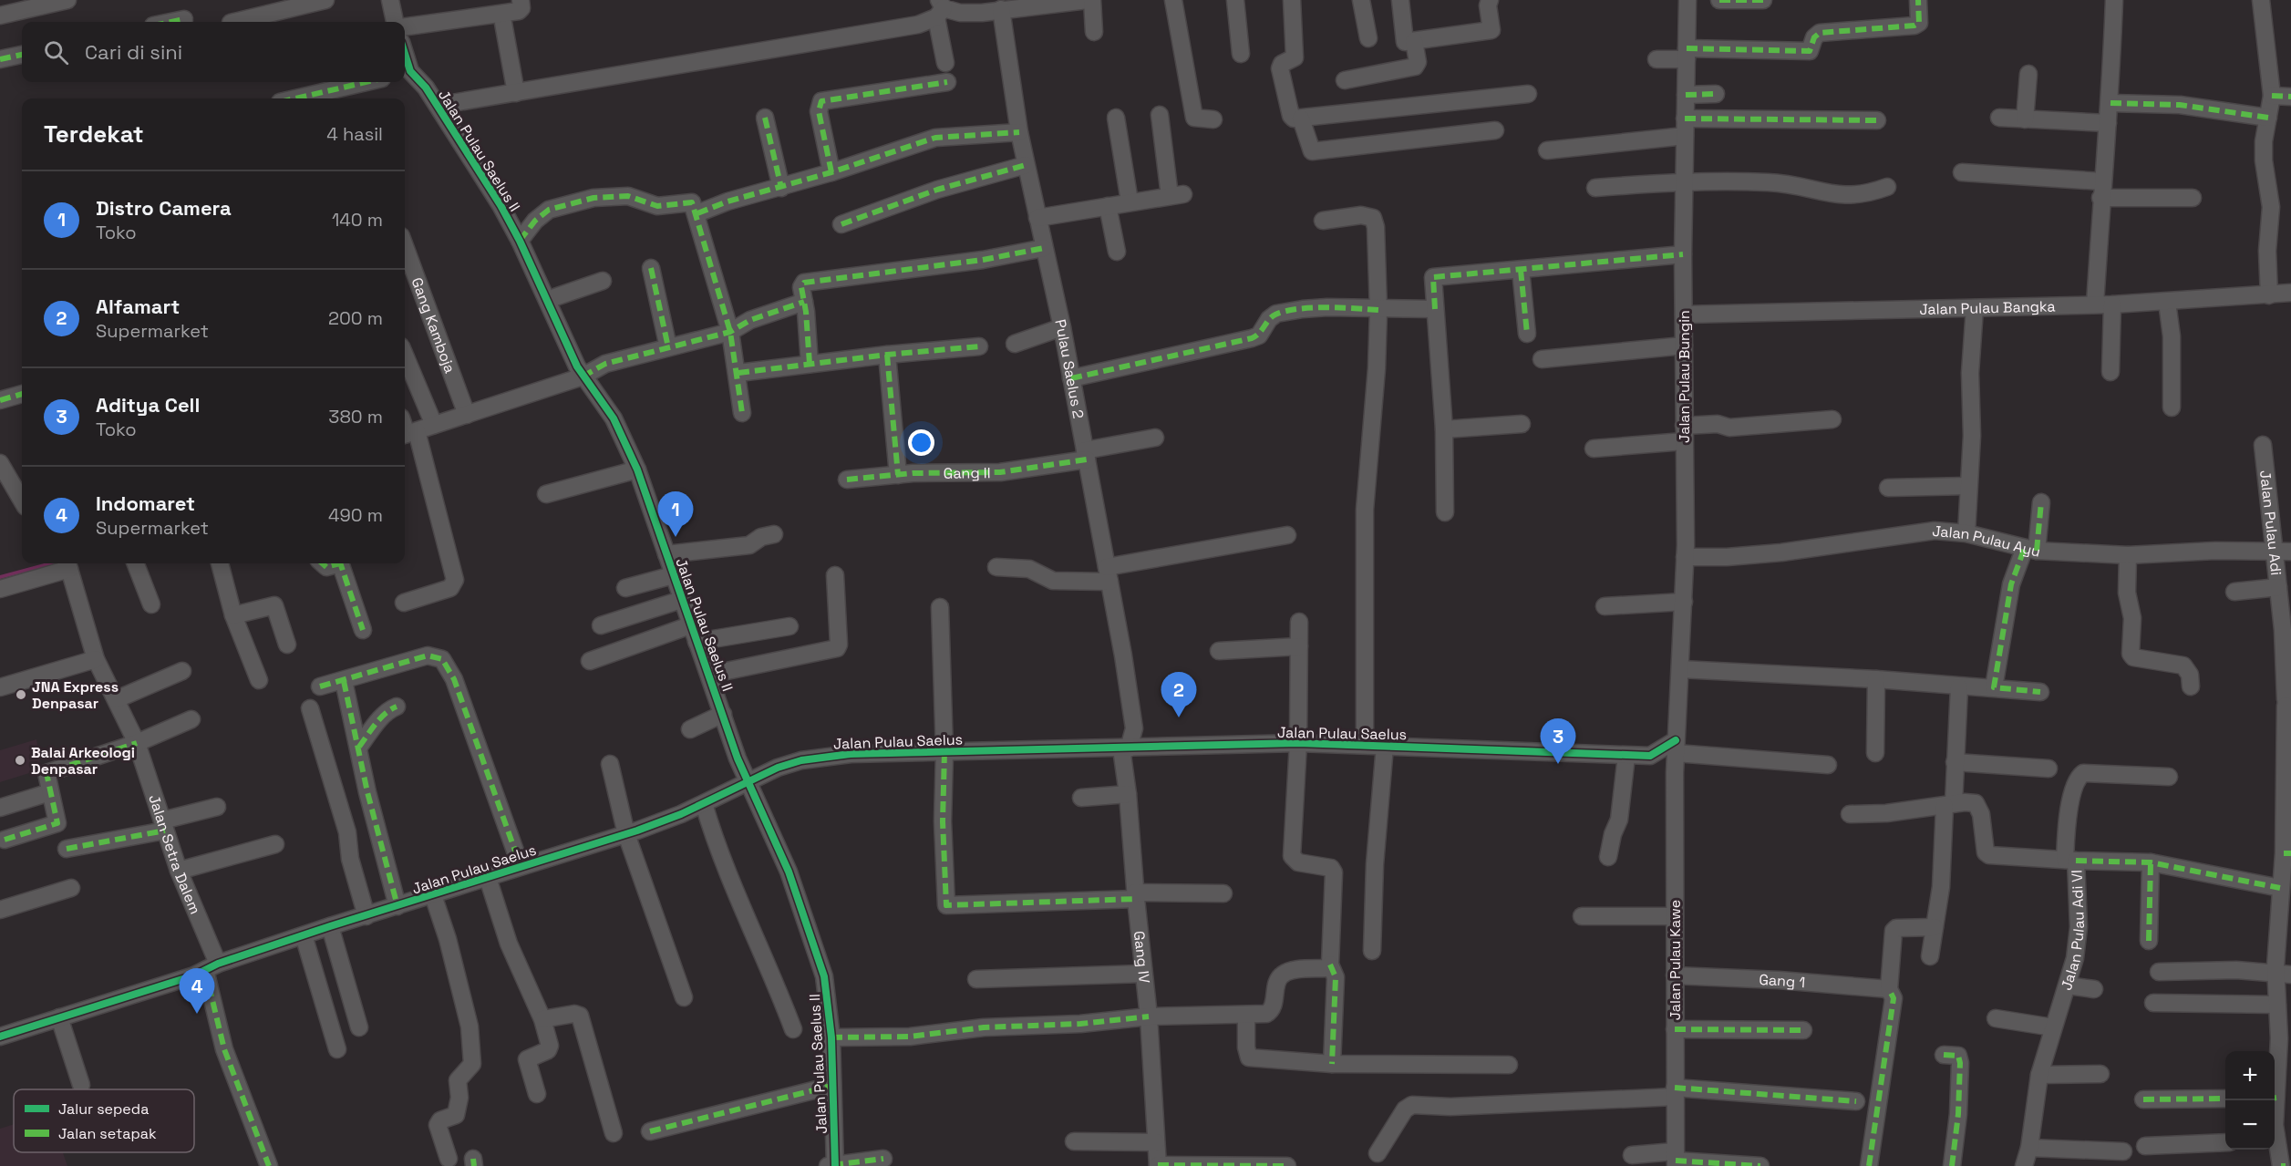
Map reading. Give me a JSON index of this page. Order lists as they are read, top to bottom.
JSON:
{
  "streets": {
    "street": [
      "Jalan Pulau Saelus II",
      "Jalan Pulau Bangka",
      "Gang Kamboja",
      "Pulau Saelus 2",
      "Jalan Pulau Bungin",
      "Gang II",
      "Jalan Pulau Adi",
      "Jalan Pulau Ayu",
      "Jalan Pulau Saelus",
      "Jalan Setra Dalem",
      "Jalan Pulau Adi VI",
      "Gang IV",
      "Jalan Pulau Kawe",
      "Gang 1"
    ]
  },
  "crossings": [
    ["Jalan Pulau Saelus II", "Jalan Pulau Saelus"],
    ["Jalan Pulau Bangka", "Jalan Pulau Bungin"],
    ["Pulau Saelus 2", "Gang II"],
    ["Pulau Saelus 2", "Jalan Pulau Saelus"],
    ["Pulau Saelus 2", "Gang IV"],
    ["Jalan Pulau Bungin", "Jalan Pulau Ayu"],
    ["Jalan Pulau Bungin", "Jalan Pulau Kawe"],
    ["Jalan Pulau Adi", "Jalan Pulau Ayu"],
    ["Jalan Pulau Saelus", "Jalan Setra Dalem"],
    ["Jalan Pulau Saelus", "Gang IV"],
    ["Jalan Pulau Kawe", "Gang 1"]
  ],
  "places": ["JNA Express Denpasar", "Balai Arkeologi Denpasar"],
  "legend": ["Jalur sepeda", "Jalan setapak"],
  "page": {
    "search": "Cari di sini",
    "heading": ["Terdekat", "4 hasil"],
    "list": [
      {
        "mark": "1",
        "name": "Distro Camera",
        "note": "Toko",
        "value": "140 m"
      },
      {
        "mark": "2",
        "name": "Alfamart",
        "note": "Supermarket",
        "value": "200 m"
      },
      {
        "mark": "3",
        "name": "Aditya Cell",
        "note": "Toko",
        "value": "380 m"
      },
      {
        "mark": "4",
        "name": "Indomaret",
        "note": "Supermarket",
        "value": "490 m"
      }
    ],
    "pins": [
      "1",
      "2",
      "3",
      "4"
    ],
    "map_buttons": ["+", "−"]
  }
}
